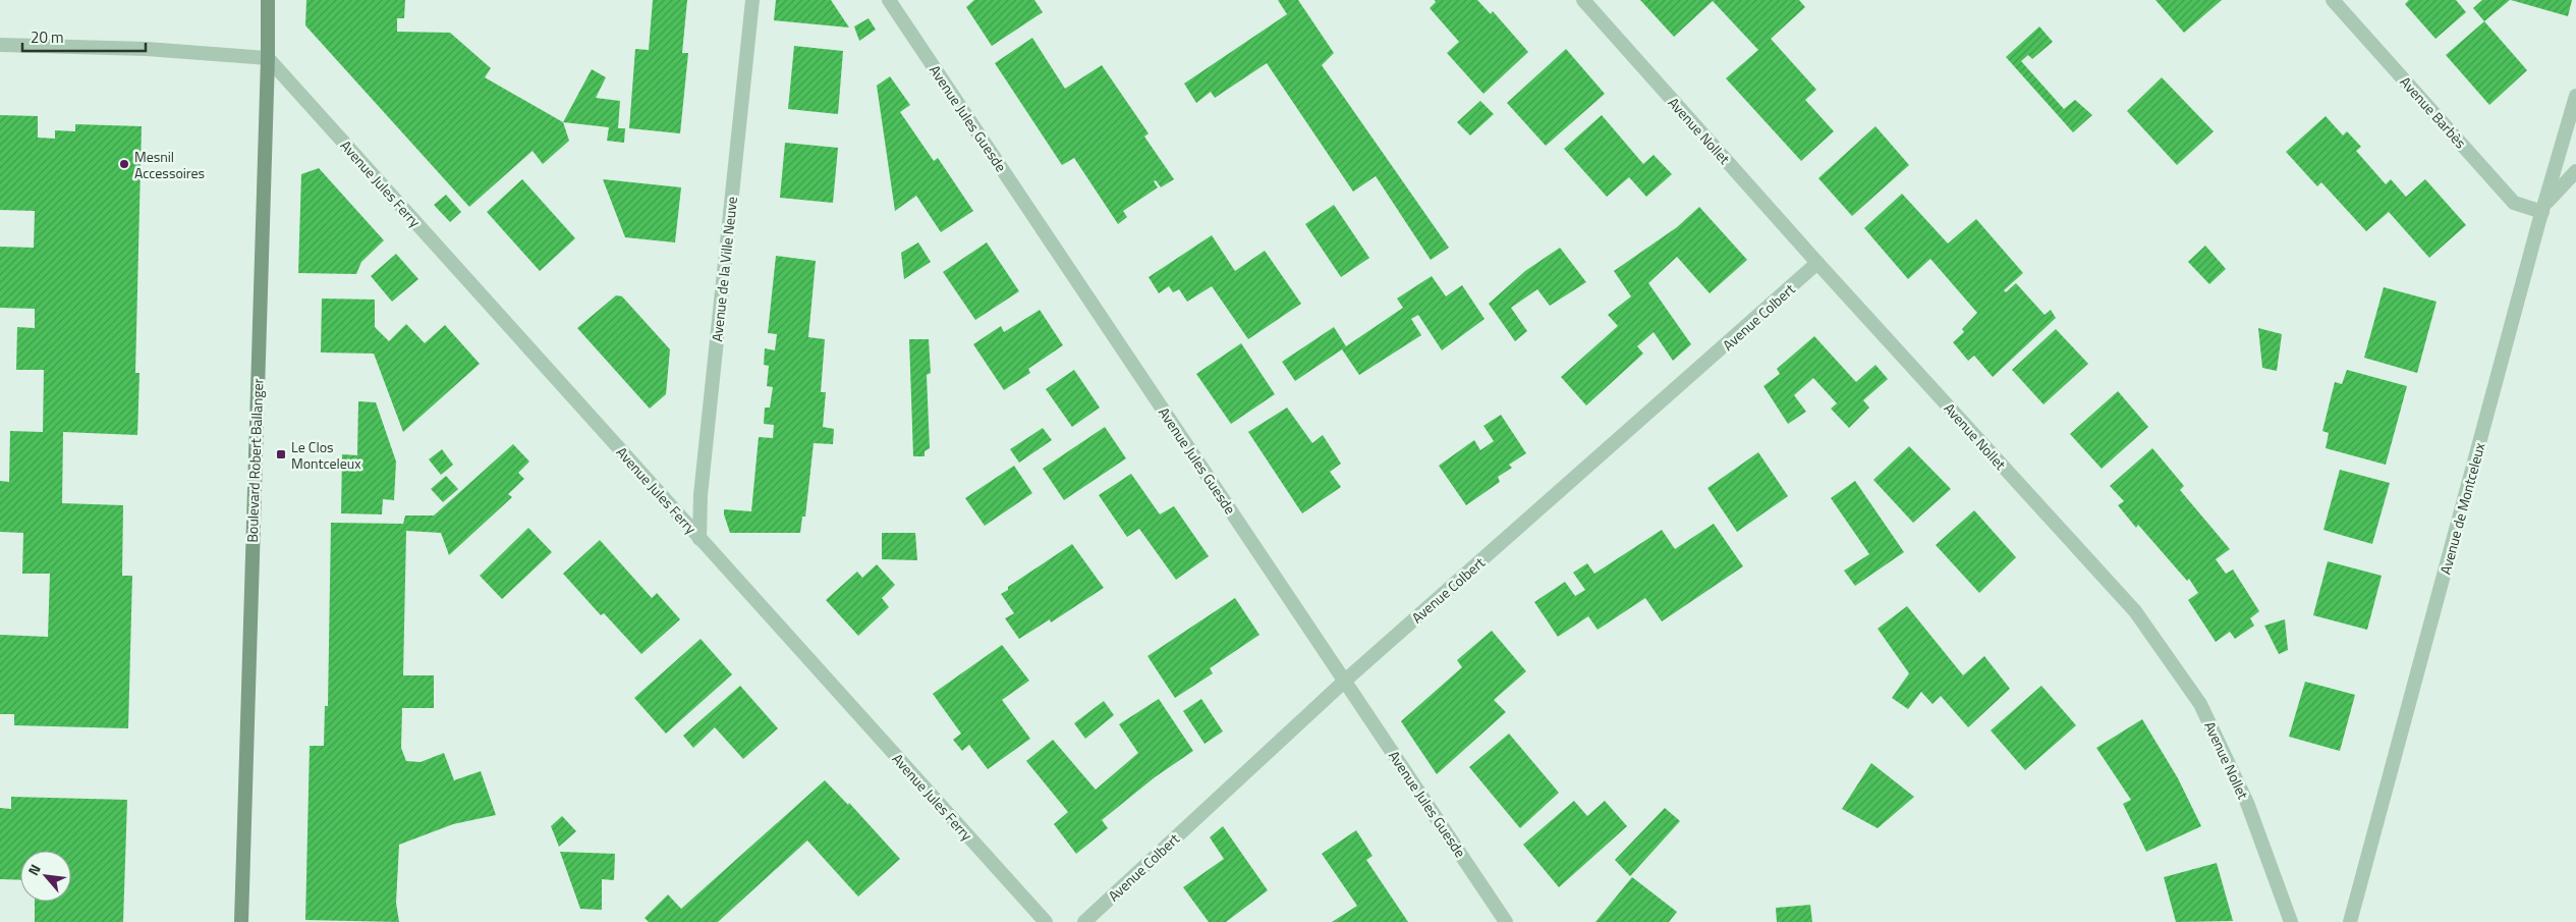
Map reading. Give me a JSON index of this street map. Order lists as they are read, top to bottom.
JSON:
{
  "streets": {
    "main road": ["Boulevard Robert Ballanger"],
    "street": [
      "Avenue Barbès",
      "Avenue Jules Guesde",
      "Avenue Nollet",
      "Avenue Jules Ferry",
      "Avenue de la Ville Neuve",
      "Avenue Colbert",
      "Avenue de Montceleux"
    ]
  },
  "crossings": [
    ["Avenue Barbès", "Avenue de Montceleux"],
    ["Avenue Jules Guesde", "Avenue Colbert"],
    ["Avenue Nollet", "Avenue Colbert"],
    ["Avenue Jules Ferry", "Avenue de la Ville Neuve"],
    ["Avenue Jules Ferry", "Boulevard Robert Ballanger"]
  ],
  "places": {
    "other": ["Mesnil Accessoires"],
    "transit": ["Le Clos Montceleux"]
  },
  "scale_bar": "20 m",
  "north": "top left"
}
